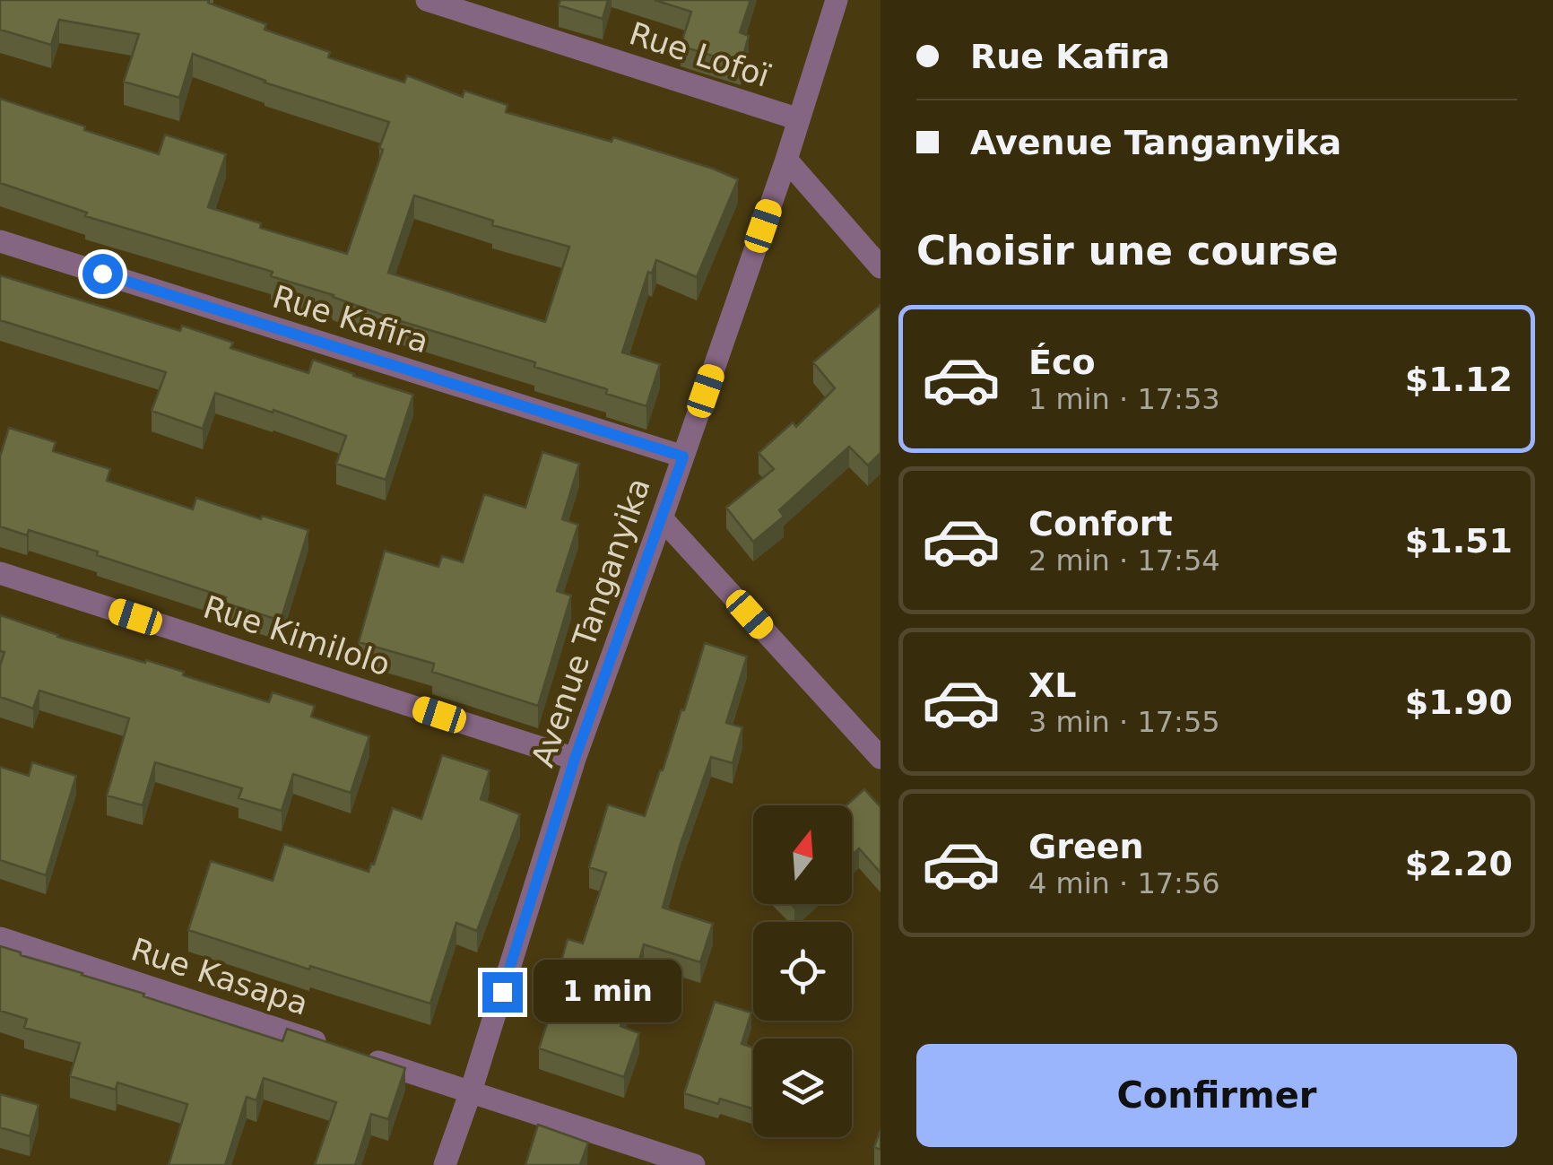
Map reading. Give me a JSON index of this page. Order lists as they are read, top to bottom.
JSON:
{
  "streets": {
    "street": [
      "Rue Lofoï",
      "Rue Kafira",
      "Avenue Tanganyika",
      "Rue Kimilolo",
      "Rue Kasapa"
    ]
  },
  "crossings": [
    ["Rue Lofoï", "Avenue Tanganyika"],
    ["Rue Kafira", "Avenue Tanganyika"],
    ["Avenue Tanganyika", "Rue Kimilolo"],
    ["Avenue Tanganyika", "Rue Kasapa"]
  ],
  "north": "top",
  "page": {
    "banner": ["Rue Kafira", "Avenue Tanganyika"],
    "heading": "Choisir une course",
    "list": [
      {
        "name": "Éco",
        "note": "1 min · 17:53",
        "value": "$1.12"
      },
      {
        "name": "Confort",
        "note": "2 min · 17:54",
        "value": "$1.51"
      },
      {
        "name": "XL",
        "note": "3 min · 17:55",
        "value": "$1.90"
      },
      {
        "name": "Green",
        "note": "4 min · 17:56",
        "value": "$2.20"
      }
    ],
    "bubble": "1 min",
    "buttons": "Confirmer"
  }
}
